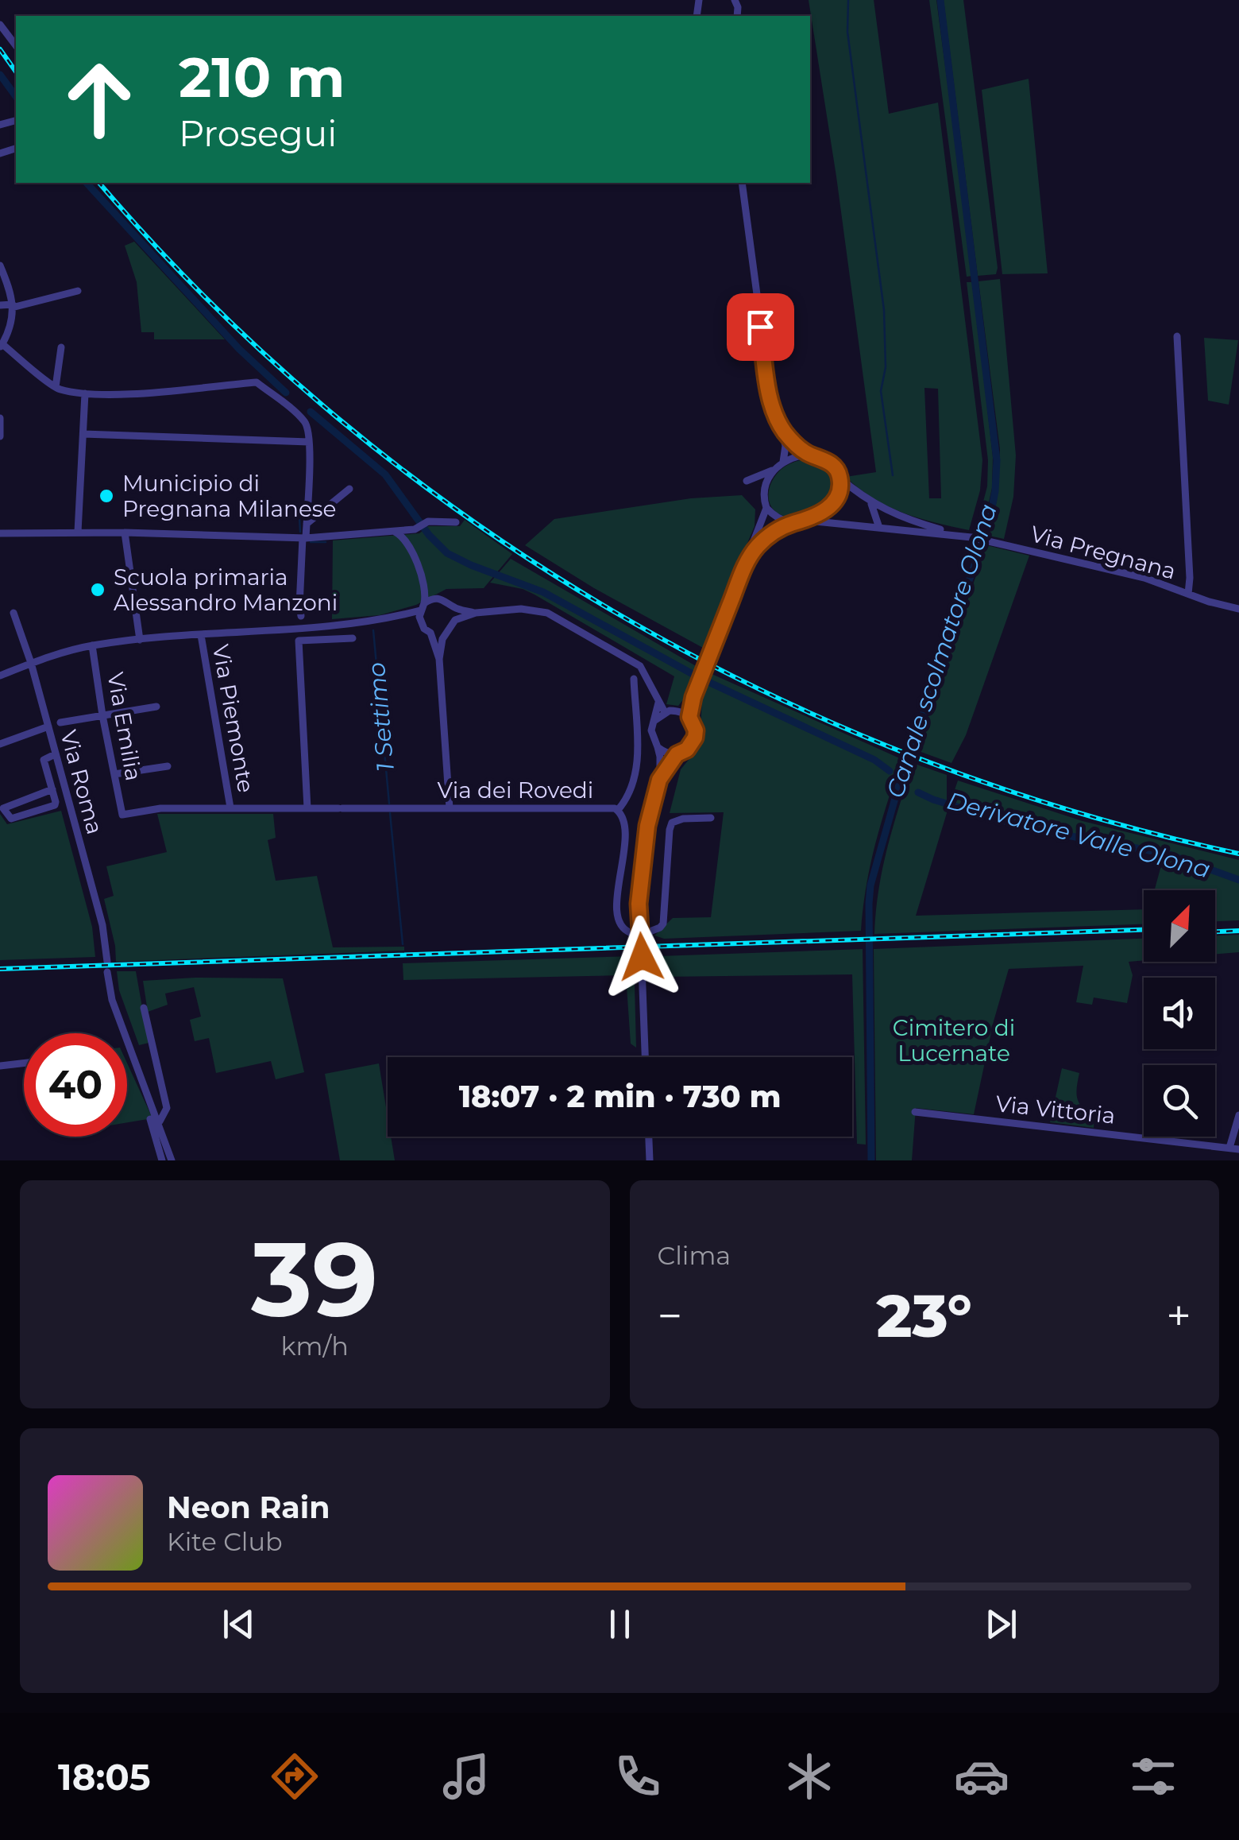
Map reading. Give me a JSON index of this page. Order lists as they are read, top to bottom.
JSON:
{
  "streets": {
    "street": [
      "Via Pregnana",
      "Via Piemonte",
      "Via Emilia",
      "Via Roma",
      "Via dei Rovedi",
      "Via Vittoria"
    ]
  },
  "crossings": [
    ["Via Piemonte", "Via dei Rovedi"],
    ["Via Emilia", "Via dei Rovedi"]
  ],
  "water": ["Canale scolmatore Olona", "1 Settimo", "Derivatore Valle Olona"],
  "parks": ["Cimitero di Lucernate"],
  "places": ["Municipio di Pregnana Milanese", "Scuola primaria Alessandro Manzoni"],
  "north": "top right",
  "page": {
    "turn": ["210 m", "Prosegui"],
    "limit": "40",
    "trip": "18:07 · 2 min · 730 m",
    "tile": [
      ["39", "km/h"],
      "Clima"
    ],
    "heat": ["−", "23°", "+"],
    "song": ["Neon Rain", "Kite Club"],
    "tabs": "18:05"
  }
}
